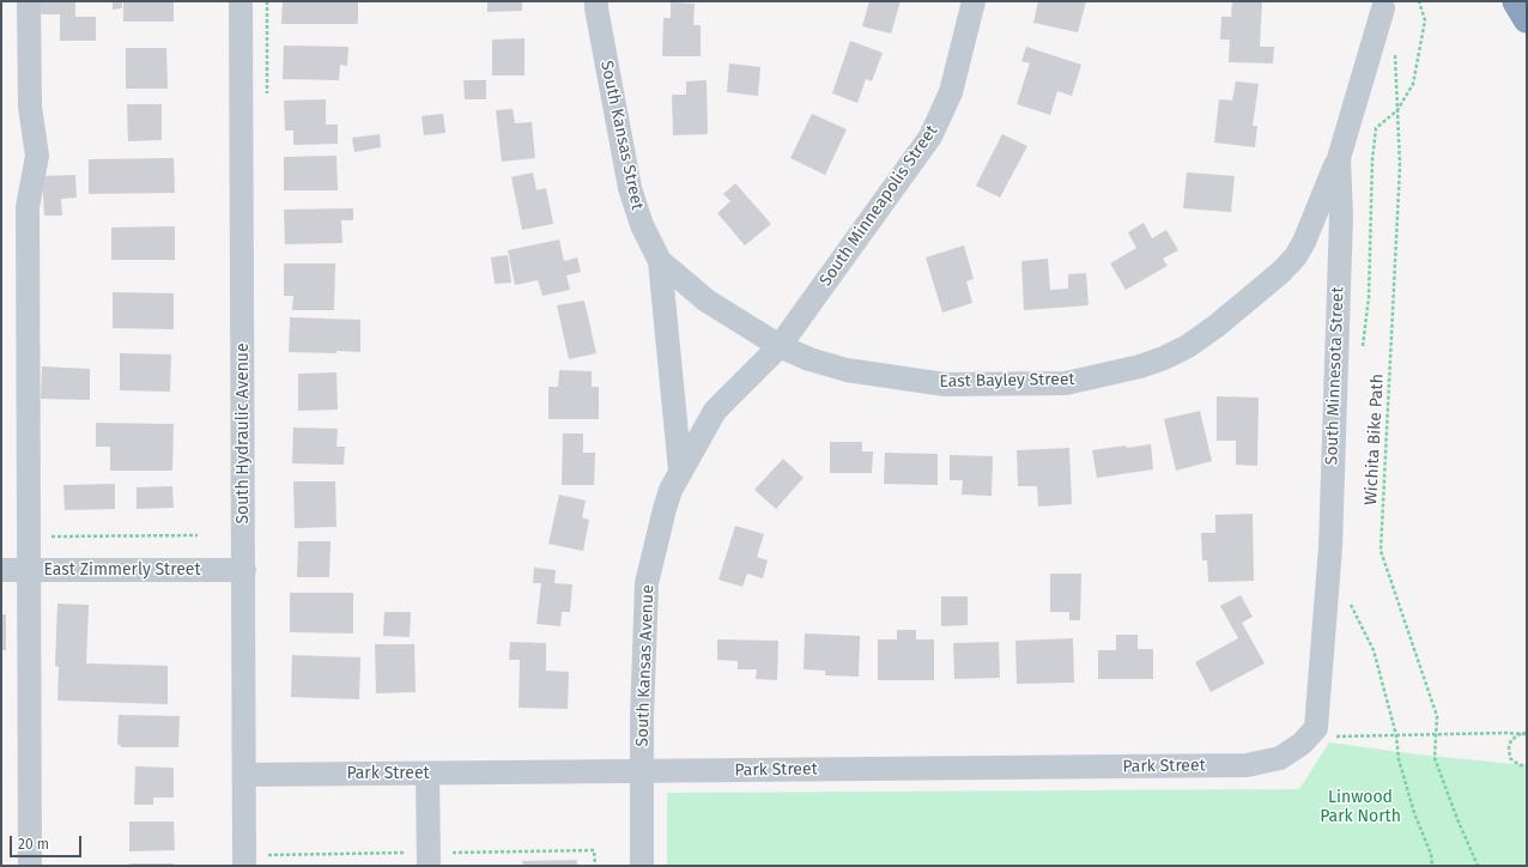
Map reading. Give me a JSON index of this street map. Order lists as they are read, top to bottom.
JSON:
{
  "streets": {
    "street": [
      "South Kansas Street",
      "South Minneapolis Street",
      "South Minnesota Street",
      "East Bayley Street",
      "South Hydraulic Avenue",
      "East Zimmerly Street",
      "South Kansas Avenue",
      "Park Street"
    ],
    "path": ["Wichita Bike Path"]
  },
  "crossings": [
    ["South Kansas Street", "South Minneapolis Street"],
    ["South Kansas Street", "East Bayley Street"],
    ["South Kansas Street", "South Kansas Avenue"],
    ["South Minneapolis Street", "East Bayley Street"],
    ["South Minneapolis Street", "South Kansas Avenue"],
    ["South Minnesota Street", "East Bayley Street"],
    ["South Minnesota Street", "Park Street"],
    ["East Bayley Street", "South Kansas Avenue"],
    ["South Hydraulic Avenue", "East Zimmerly Street"],
    ["South Hydraulic Avenue", "Park Street"],
    ["South Kansas Avenue", "Park Street"]
  ],
  "parks": ["Linwood Park North"],
  "scale_bar": "20 m"
}
